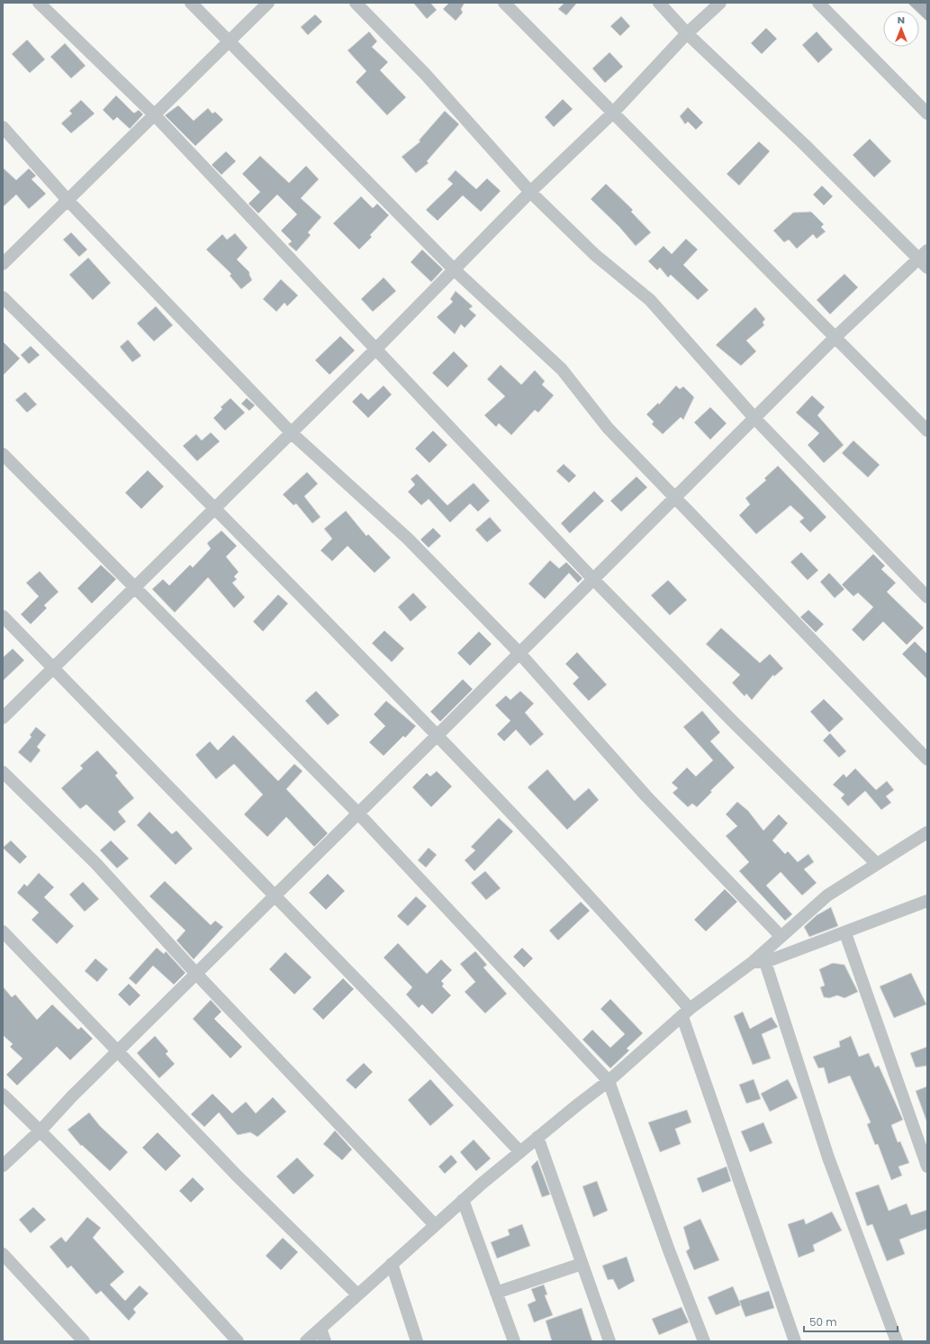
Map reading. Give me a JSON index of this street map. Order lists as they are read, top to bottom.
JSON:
{
  "scale_bar": "50 m",
  "north": "top"
}
